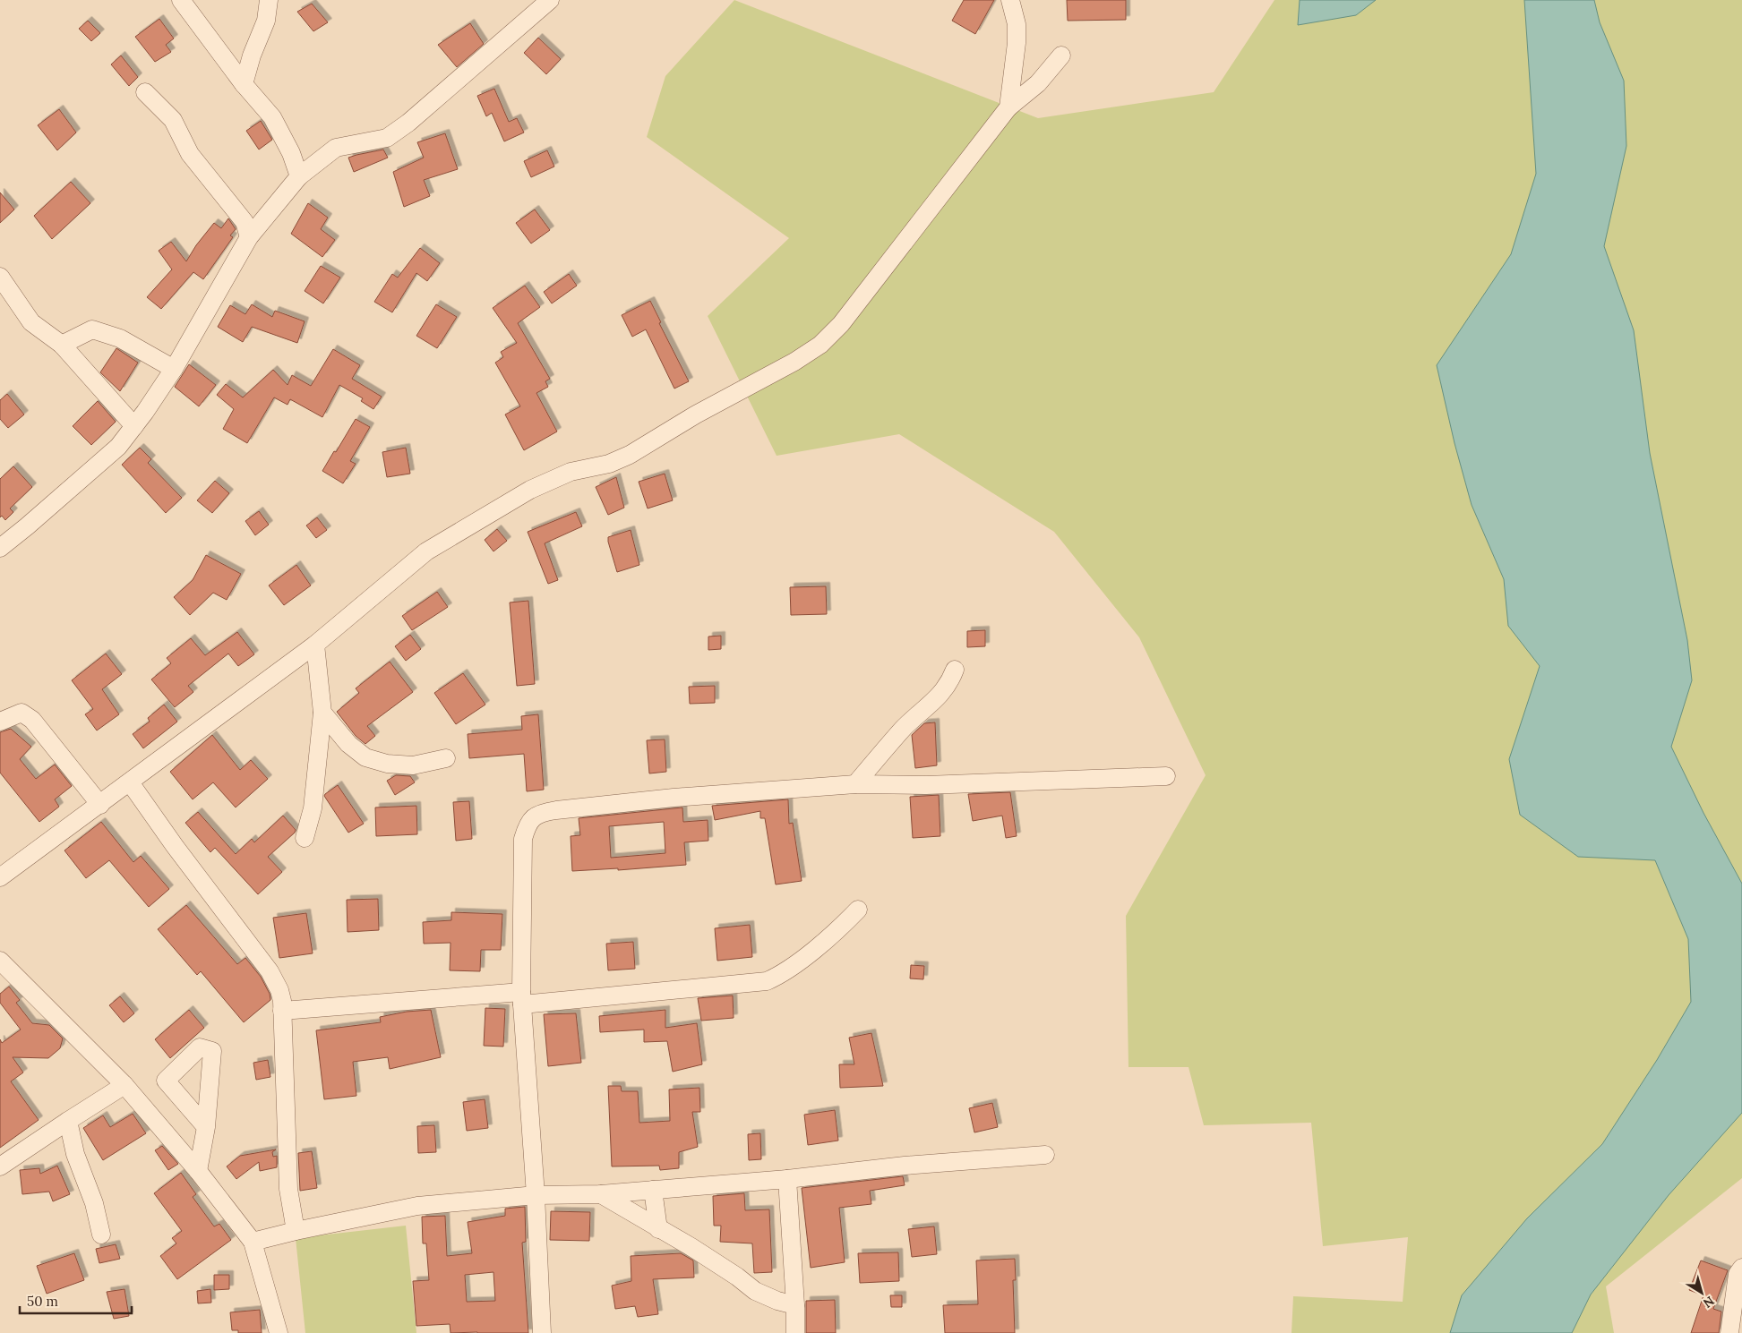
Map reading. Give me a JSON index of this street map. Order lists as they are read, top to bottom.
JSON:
{
  "scale_bar": "50 m",
  "north": "bottom right"
}
